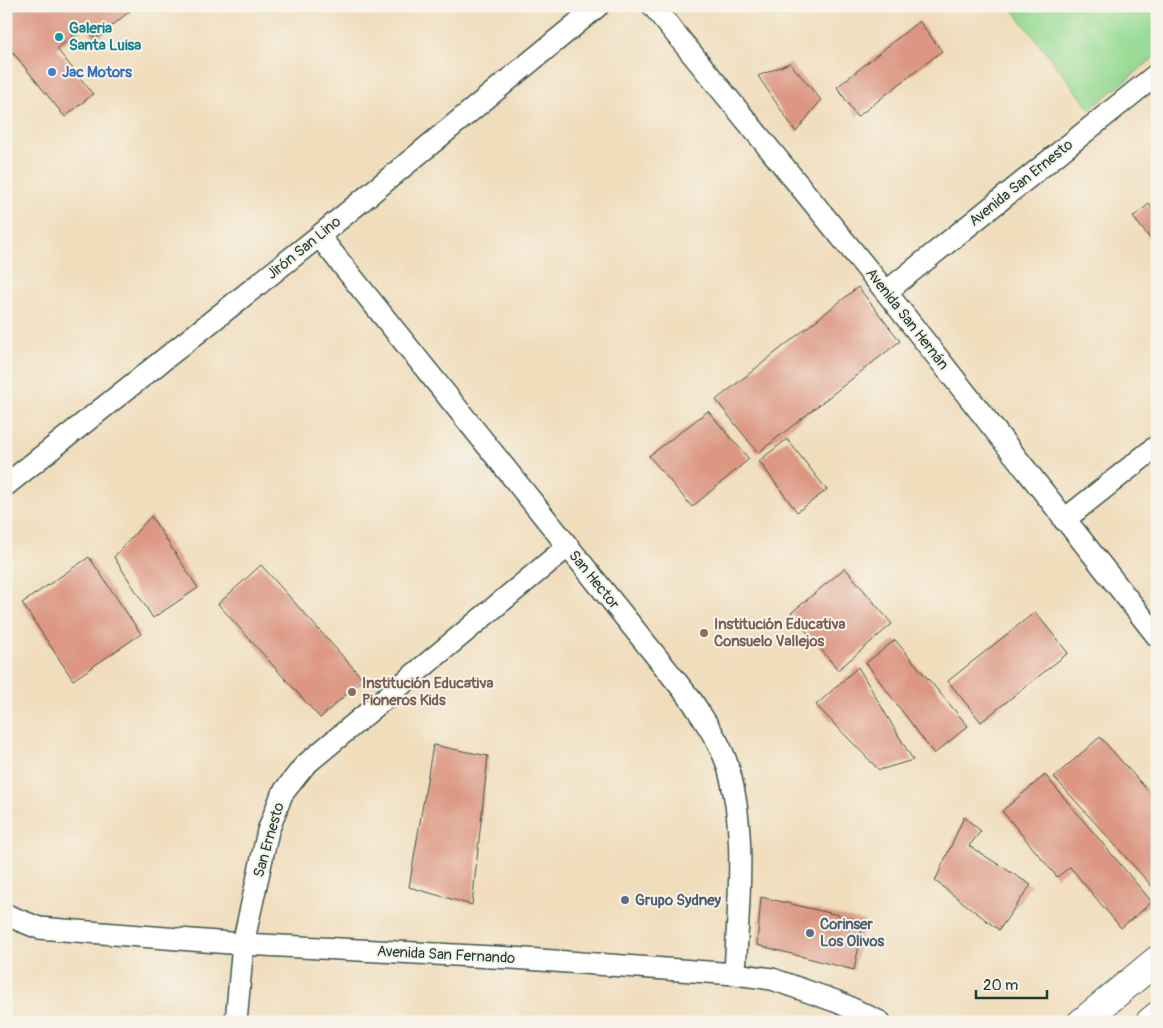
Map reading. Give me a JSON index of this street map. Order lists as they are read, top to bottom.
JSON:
{
  "streets": {
    "street": [
      "Avenida San Ernesto",
      "Jirón San Lino",
      "Avenida San Hernán",
      "San Hector",
      "San Ernesto",
      "Avenida San Fernando"
    ]
  },
  "crossings": [
    ["Avenida San Ernesto", "Avenida San Hernán"],
    ["Jirón San Lino", "San Hector"],
    ["San Hector", "San Ernesto"],
    ["San Hector", "Avenida San Fernando"],
    ["San Ernesto", "Avenida San Fernando"]
  ],
  "places": [
    "Galeria Santa Luisa",
    "Jac Motors",
    "Institución Educativa Consuelo Vallejos",
    "Institución Educativa Pioneros Kids",
    "Grupo Sydney",
    "Corinser Los Olivos"
  ],
  "scale_bar": "20 m"
}
